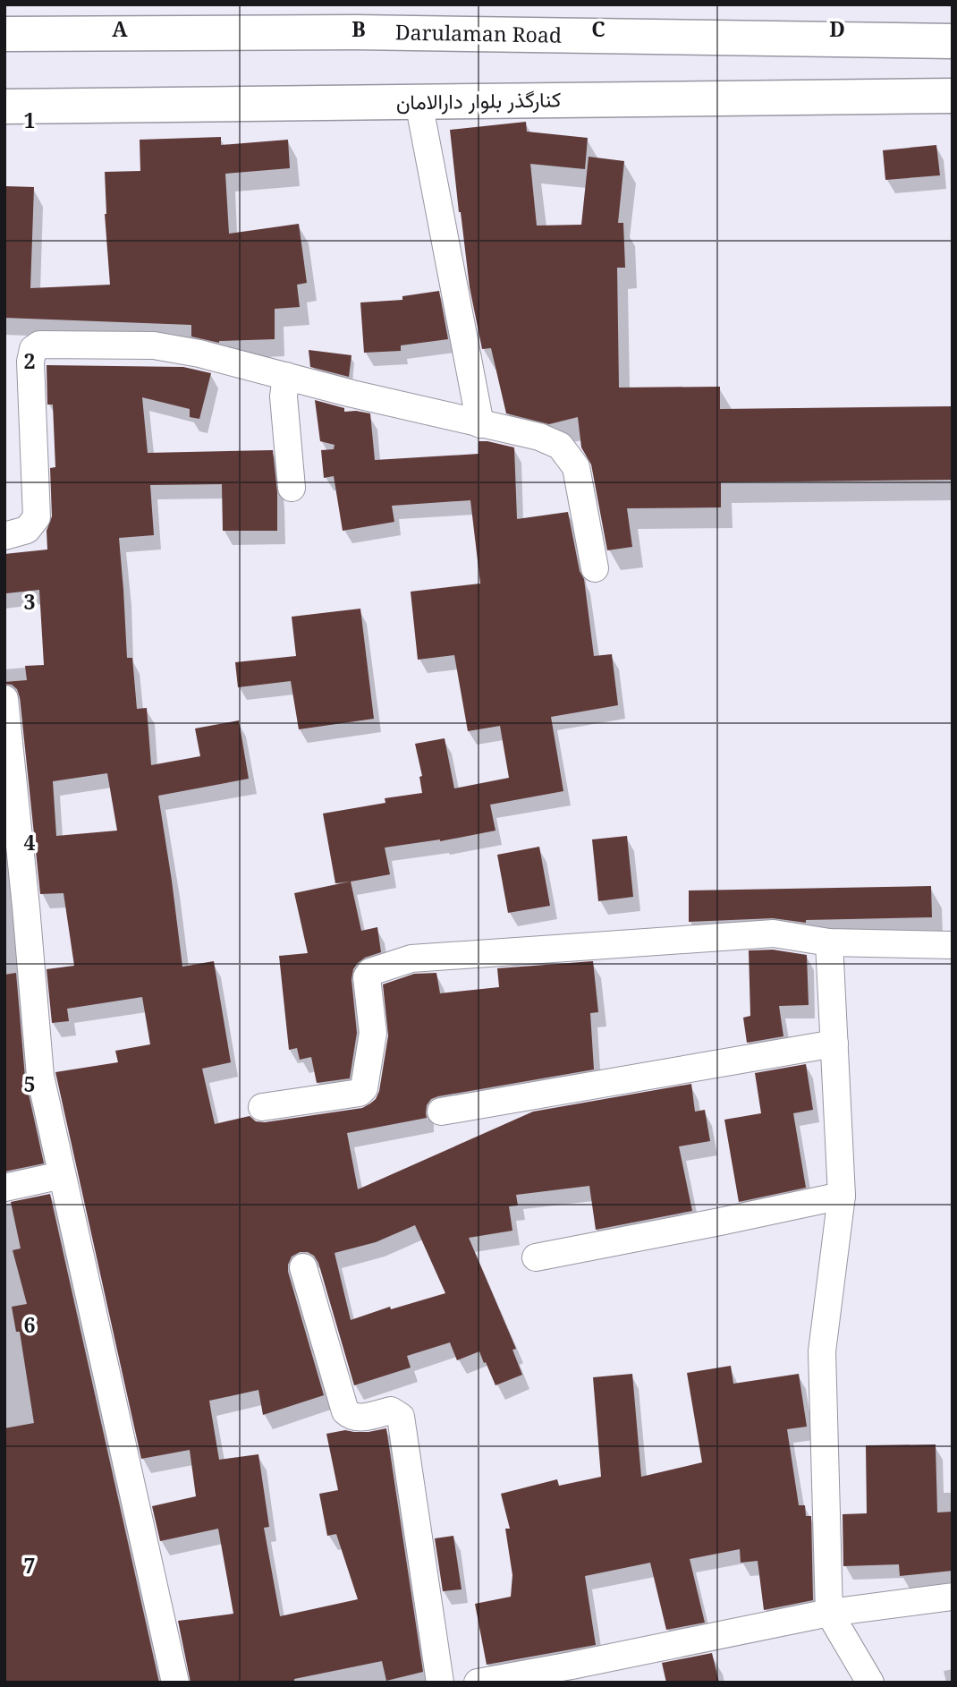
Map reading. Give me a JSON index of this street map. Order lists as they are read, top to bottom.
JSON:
{
  "streets": {
    "street": ["Darulaman Road", "کنارگذر بلوار دارالامان"]
  },
  "grid": {
    "columns": [
      "A",
      "B",
      "C",
      "D"
    ],
    "rows": [
      "1",
      "2",
      "3",
      "4",
      "5",
      "6",
      "7"
    ]
  }
}
